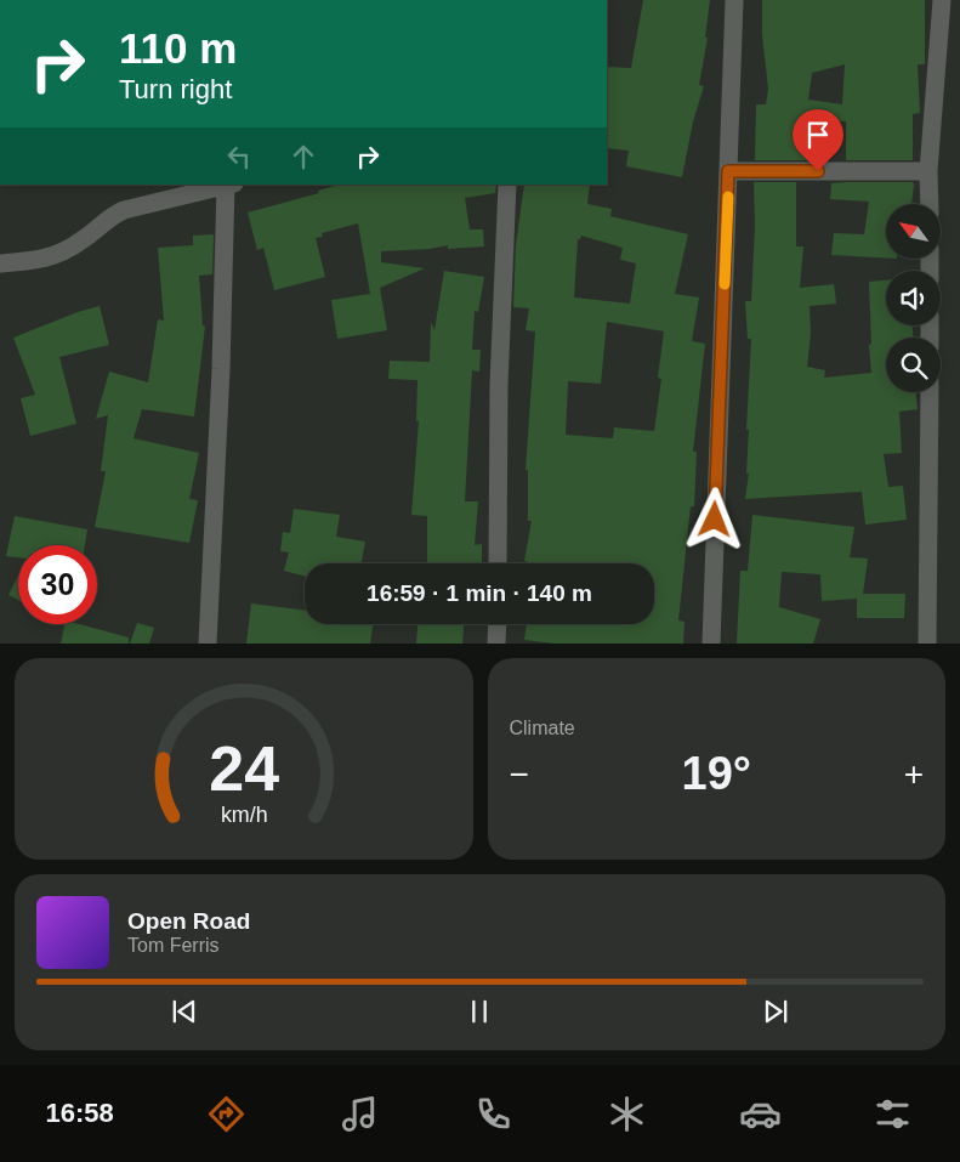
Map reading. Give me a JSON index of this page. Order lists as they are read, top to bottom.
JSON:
{
  "north": "top left",
  "page": {
    "turn": ["110 m", "Turn right"],
    "limit": "30",
    "trip": "16:59 · 1 min · 140 m",
    "tile": "Climate",
    "heat": ["−", "19°", "+"],
    "song": ["Open Road", "Tom Ferris"],
    "tabs": "16:58",
    "gauge": ["24", "km/h"]
  }
}
